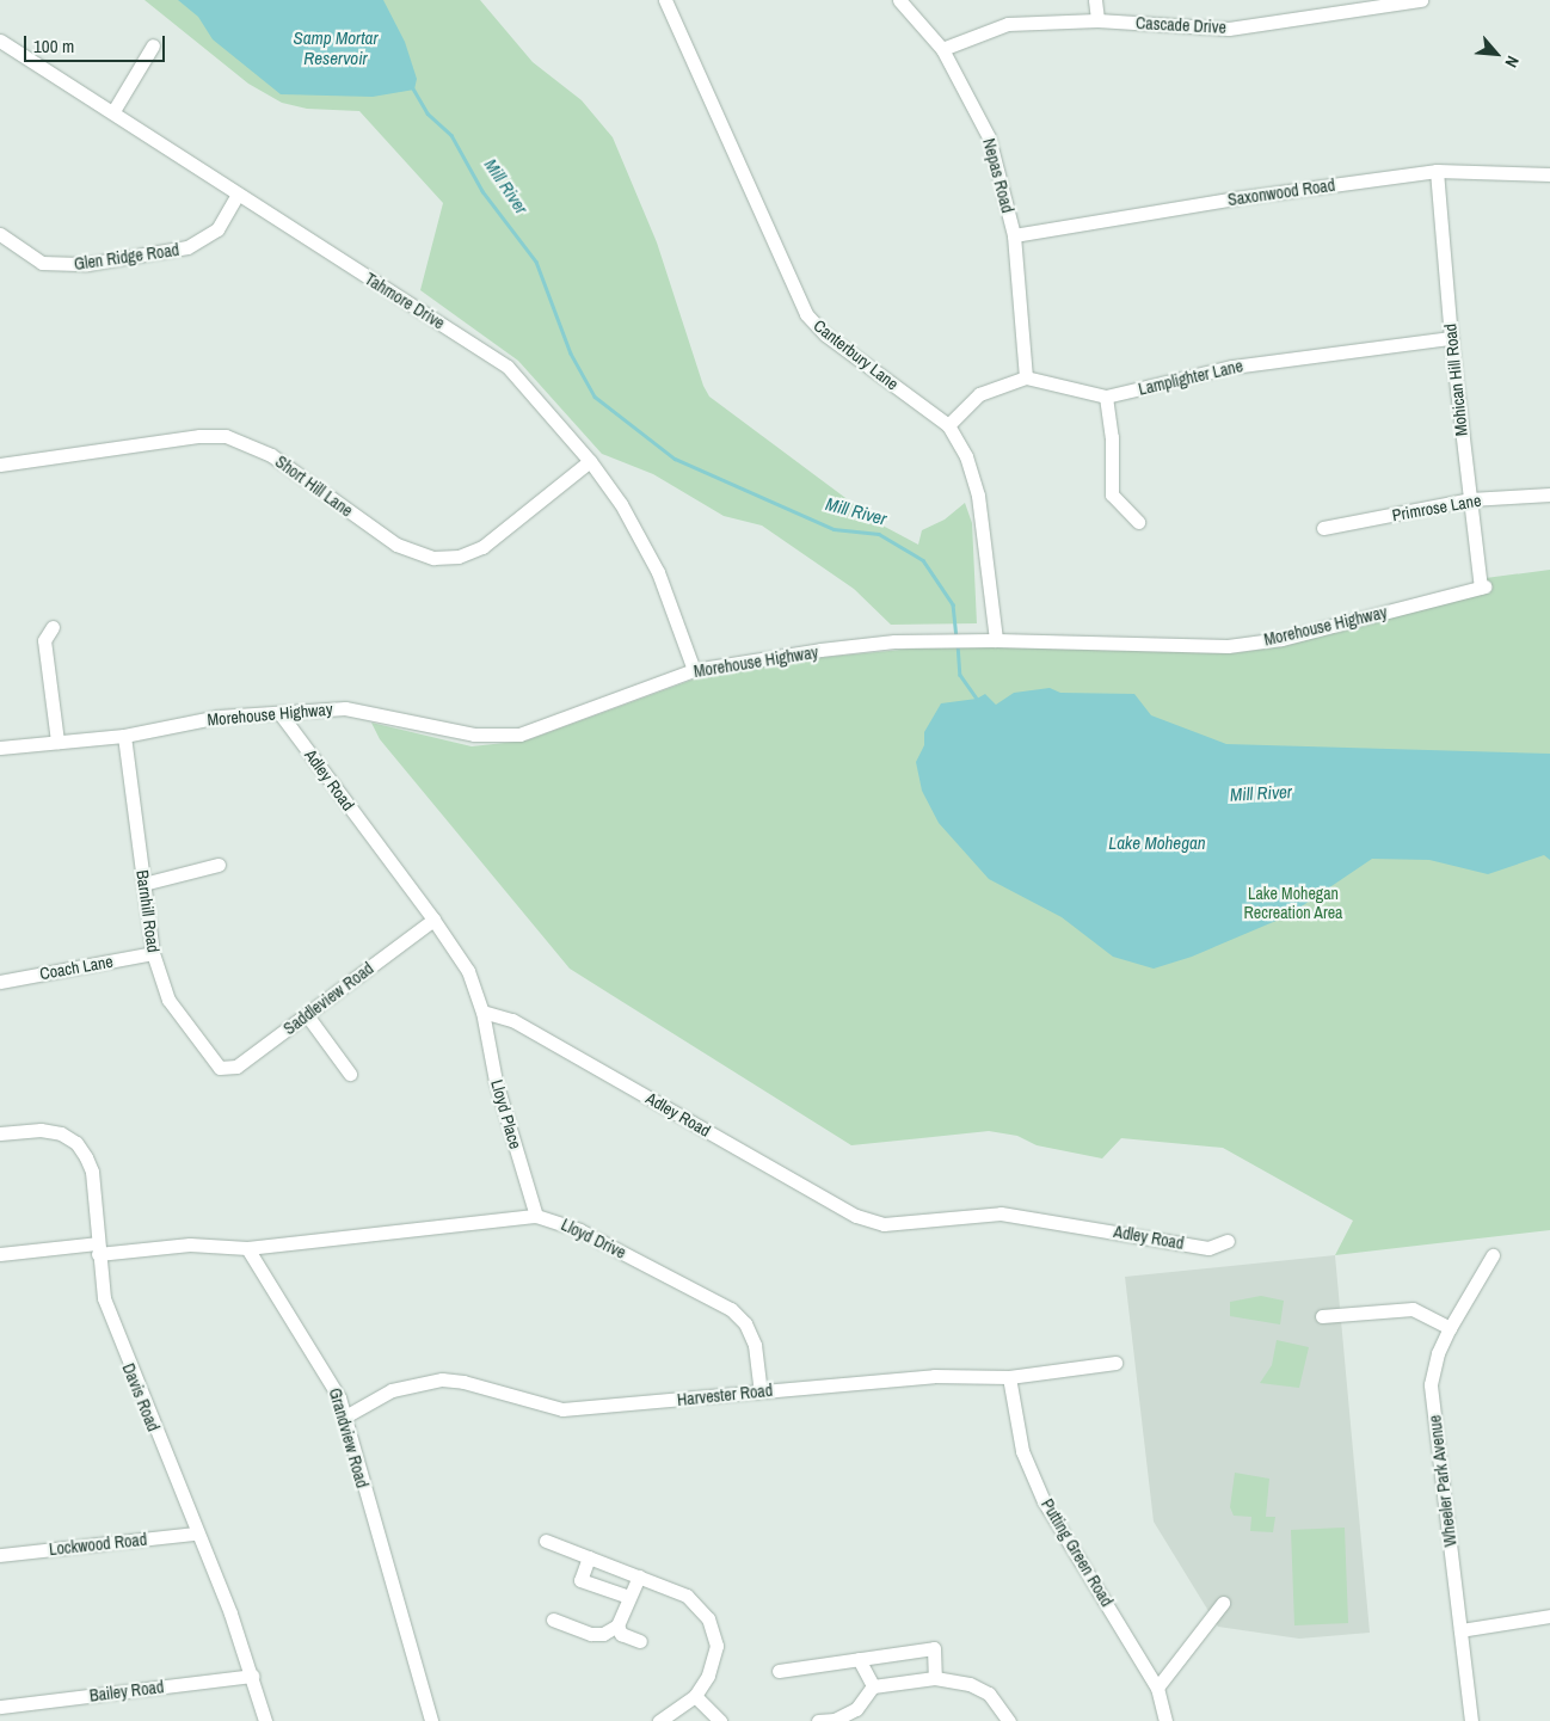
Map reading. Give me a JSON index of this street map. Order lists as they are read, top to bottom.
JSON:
{
  "streets": {
    "street": [
      "Cascade Drive",
      "Nepas Road",
      "Saxonwood Road",
      "Glen Ridge Road",
      "Tahmore Drive",
      "Canterbury Lane",
      "Lamplighter Lane",
      "Mohican Hill Road",
      "Short Hill Lane",
      "Primrose Lane",
      "Morehouse Highway",
      "Adley Road",
      "Barnhill Road",
      "Coach Lane",
      "Saddleview Road",
      "Lloyd Place",
      "Lloyd Drive",
      "Harvester Road",
      "Davis Road",
      "Grandview Road",
      "Wheeler Park Avenue",
      "Lockwood Road",
      "Putting Green Road",
      "Bailey Road"
    ]
  },
  "crossings": [
    ["Cascade Drive", "Nepas Road"],
    ["Nepas Road", "Saxonwood Road"],
    ["Nepas Road", "Lamplighter Lane"],
    ["Saxonwood Road", "Mohican Hill Road"],
    ["Glen Ridge Road", "Tahmore Drive"],
    ["Tahmore Drive", "Short Hill Lane"],
    ["Tahmore Drive", "Morehouse Highway"],
    ["Canterbury Lane", "Morehouse Highway"],
    ["Lamplighter Lane", "Mohican Hill Road"],
    ["Mohican Hill Road", "Primrose Lane"],
    ["Mohican Hill Road", "Morehouse Highway"],
    ["Morehouse Highway", "Adley Road"],
    ["Morehouse Highway", "Barnhill Road"],
    ["Adley Road", "Saddleview Road"],
    ["Adley Road", "Lloyd Place"],
    ["Barnhill Road", "Coach Lane"],
    ["Barnhill Road", "Saddleview Road"],
    ["Lloyd Place", "Lloyd Drive"],
    ["Lloyd Drive", "Harvester Road"],
    ["Lloyd Drive", "Grandview Road"],
    ["Harvester Road", "Grandview Road"],
    ["Harvester Road", "Putting Green Road"],
    ["Davis Road", "Lockwood Road"],
    ["Davis Road", "Bailey Road"]
  ],
  "water": ["Samp Mortar Reservoir", "Mill River", "Lake Mohegan"],
  "parks": ["Lake Mohegan Recreation Area"],
  "scale_bar": "100 m",
  "north": "bottom right"
}
